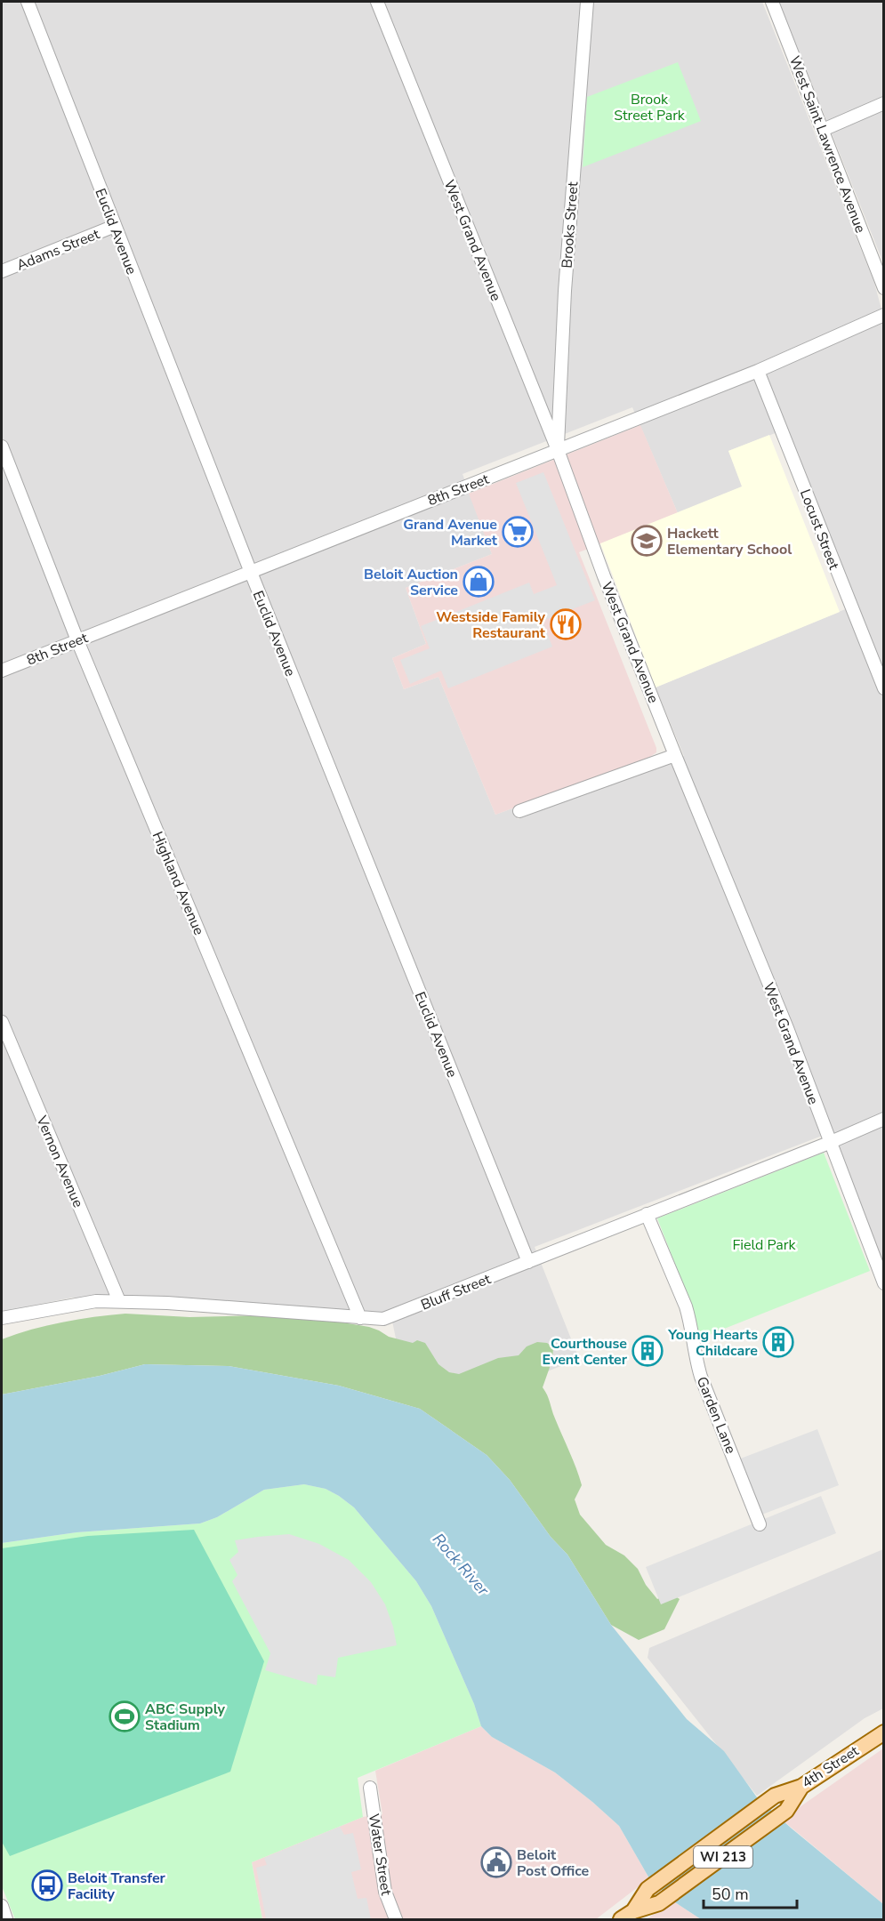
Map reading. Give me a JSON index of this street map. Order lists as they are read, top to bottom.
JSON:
{
  "streets": {
    "main road": ["4th Street", "WI 213"],
    "street": [
      "West Saint Lawrence Avenue",
      "Brooks Street",
      "Euclid Avenue",
      "West Grand Avenue",
      "Adams Street",
      "8th Street",
      "Locust Street",
      "Highland Avenue",
      "Vernon Avenue",
      "Bluff Street",
      "Garden Lane",
      "Water Street"
    ]
  },
  "crossings": [
    ["Brooks Street", "West Grand Avenue"],
    ["Brooks Street", "8th Street"],
    ["Euclid Avenue", "Adams Street"],
    ["Euclid Avenue", "8th Street"],
    ["Euclid Avenue", "Bluff Street"],
    ["West Grand Avenue", "8th Street"],
    ["West Grand Avenue", "Bluff Street"],
    ["8th Street", "Locust Street"],
    ["8th Street", "Highland Avenue"],
    ["Highland Avenue", "Bluff Street"],
    ["Vernon Avenue", "Bluff Street"],
    ["Bluff Street", "Garden Lane"],
    ["4th Street", "WI 213"]
  ],
  "water": ["Rock River"],
  "parks": ["Brook Street Park", "Field Park"],
  "places": {
    "supermarket": ["Grand Avenue Market"],
    "school or university": ["Hackett Elementary School"],
    "shop": ["Beloit Auction Service"],
    "restaurant": ["Westside Family Restaurant"],
    "building": ["Young Hearts Childcare", "Courthouse Event Center"],
    "sports": ["ABC Supply Stadium"],
    "public building": ["Beloit Post Office"],
    "bus stop": ["Beloit Transfer Facility"]
  },
  "scale_bar": "50 m"
}
